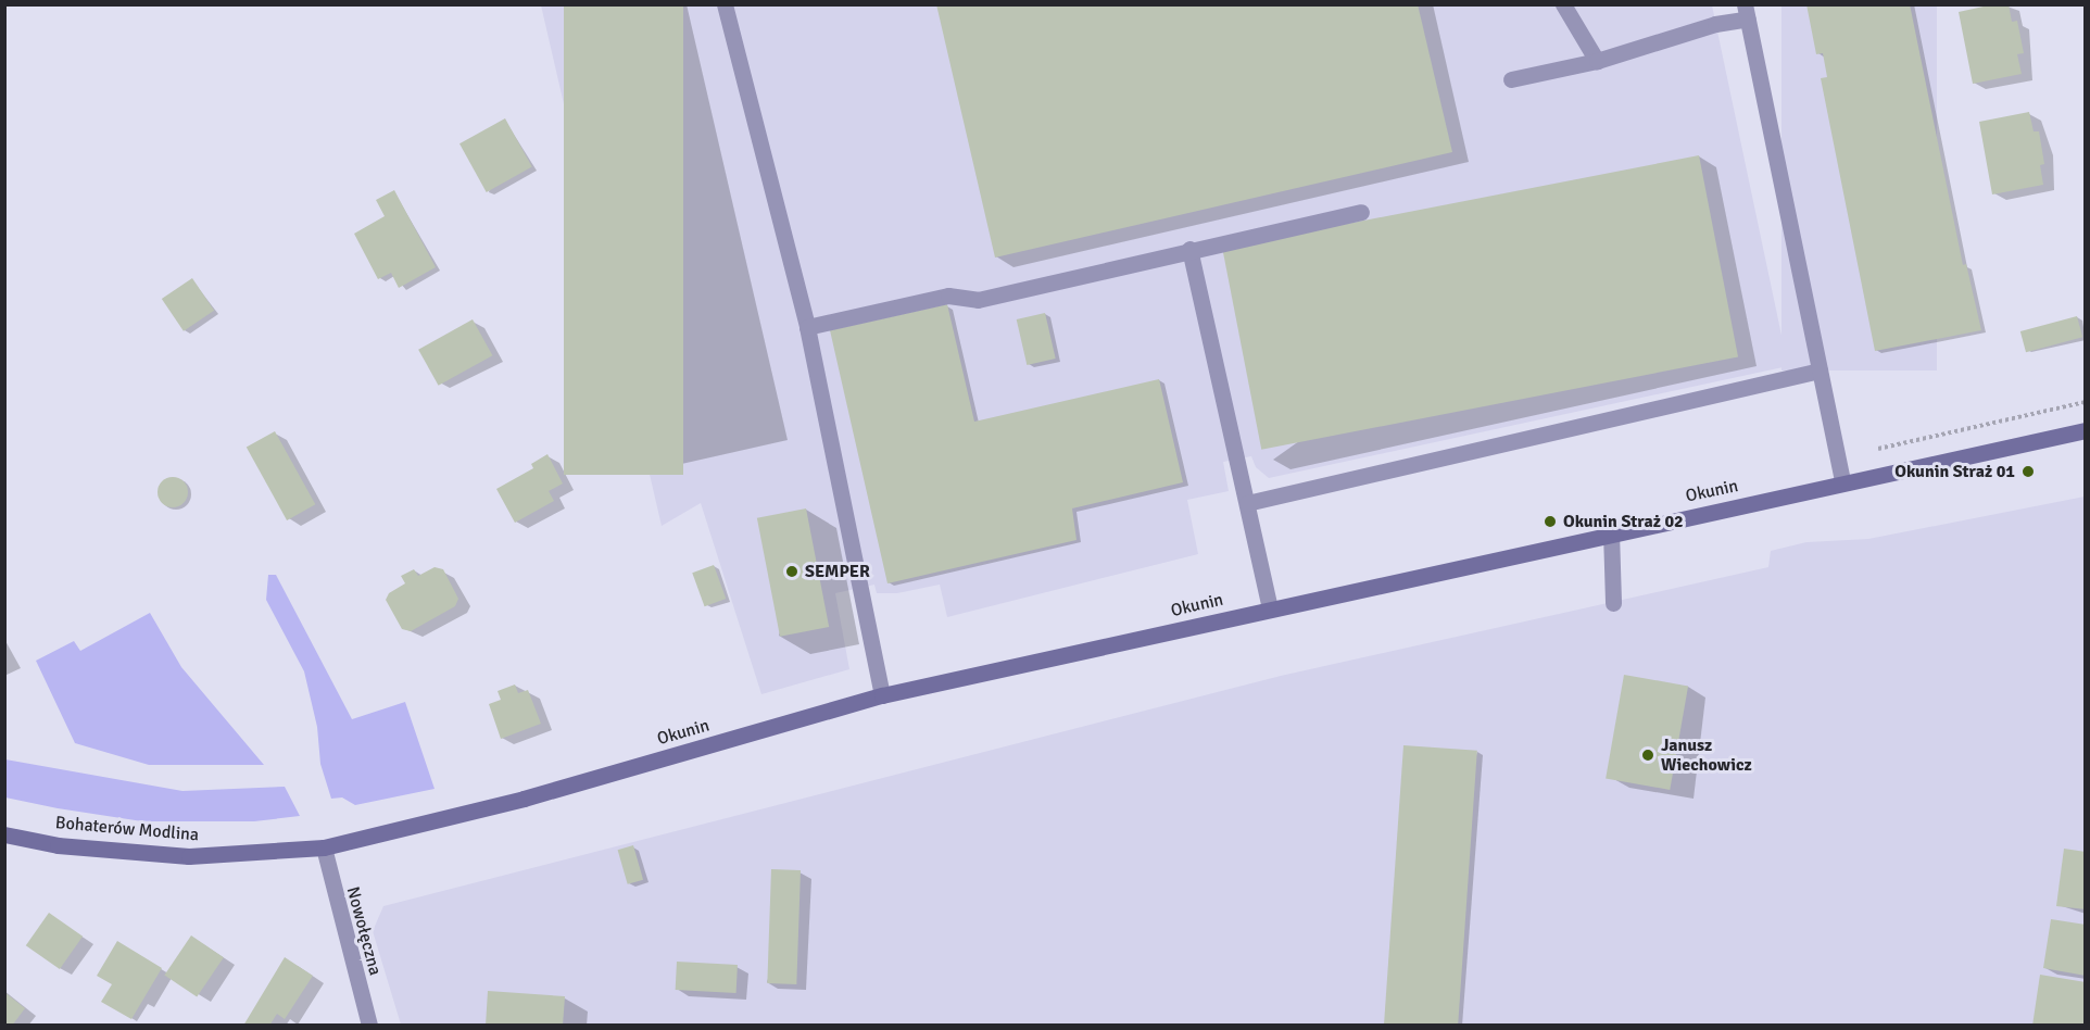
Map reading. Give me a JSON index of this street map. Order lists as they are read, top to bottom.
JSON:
{
  "streets": {
    "main road": ["Okunin", "Bohaterów Modlina"],
    "street": ["Nowołęczna"]
  },
  "crossings": [
    ["Okunin", "Bohaterów Modlina"],
    ["Okunin", "Nowołęczna"],
    ["Bohaterów Modlina", "Nowołęczna"]
  ],
  "places": [
    "Okunin Straż 01",
    "Okunin Straż 02",
    "SEMPER",
    "Janusz Wiechowicz"
  ]
}
